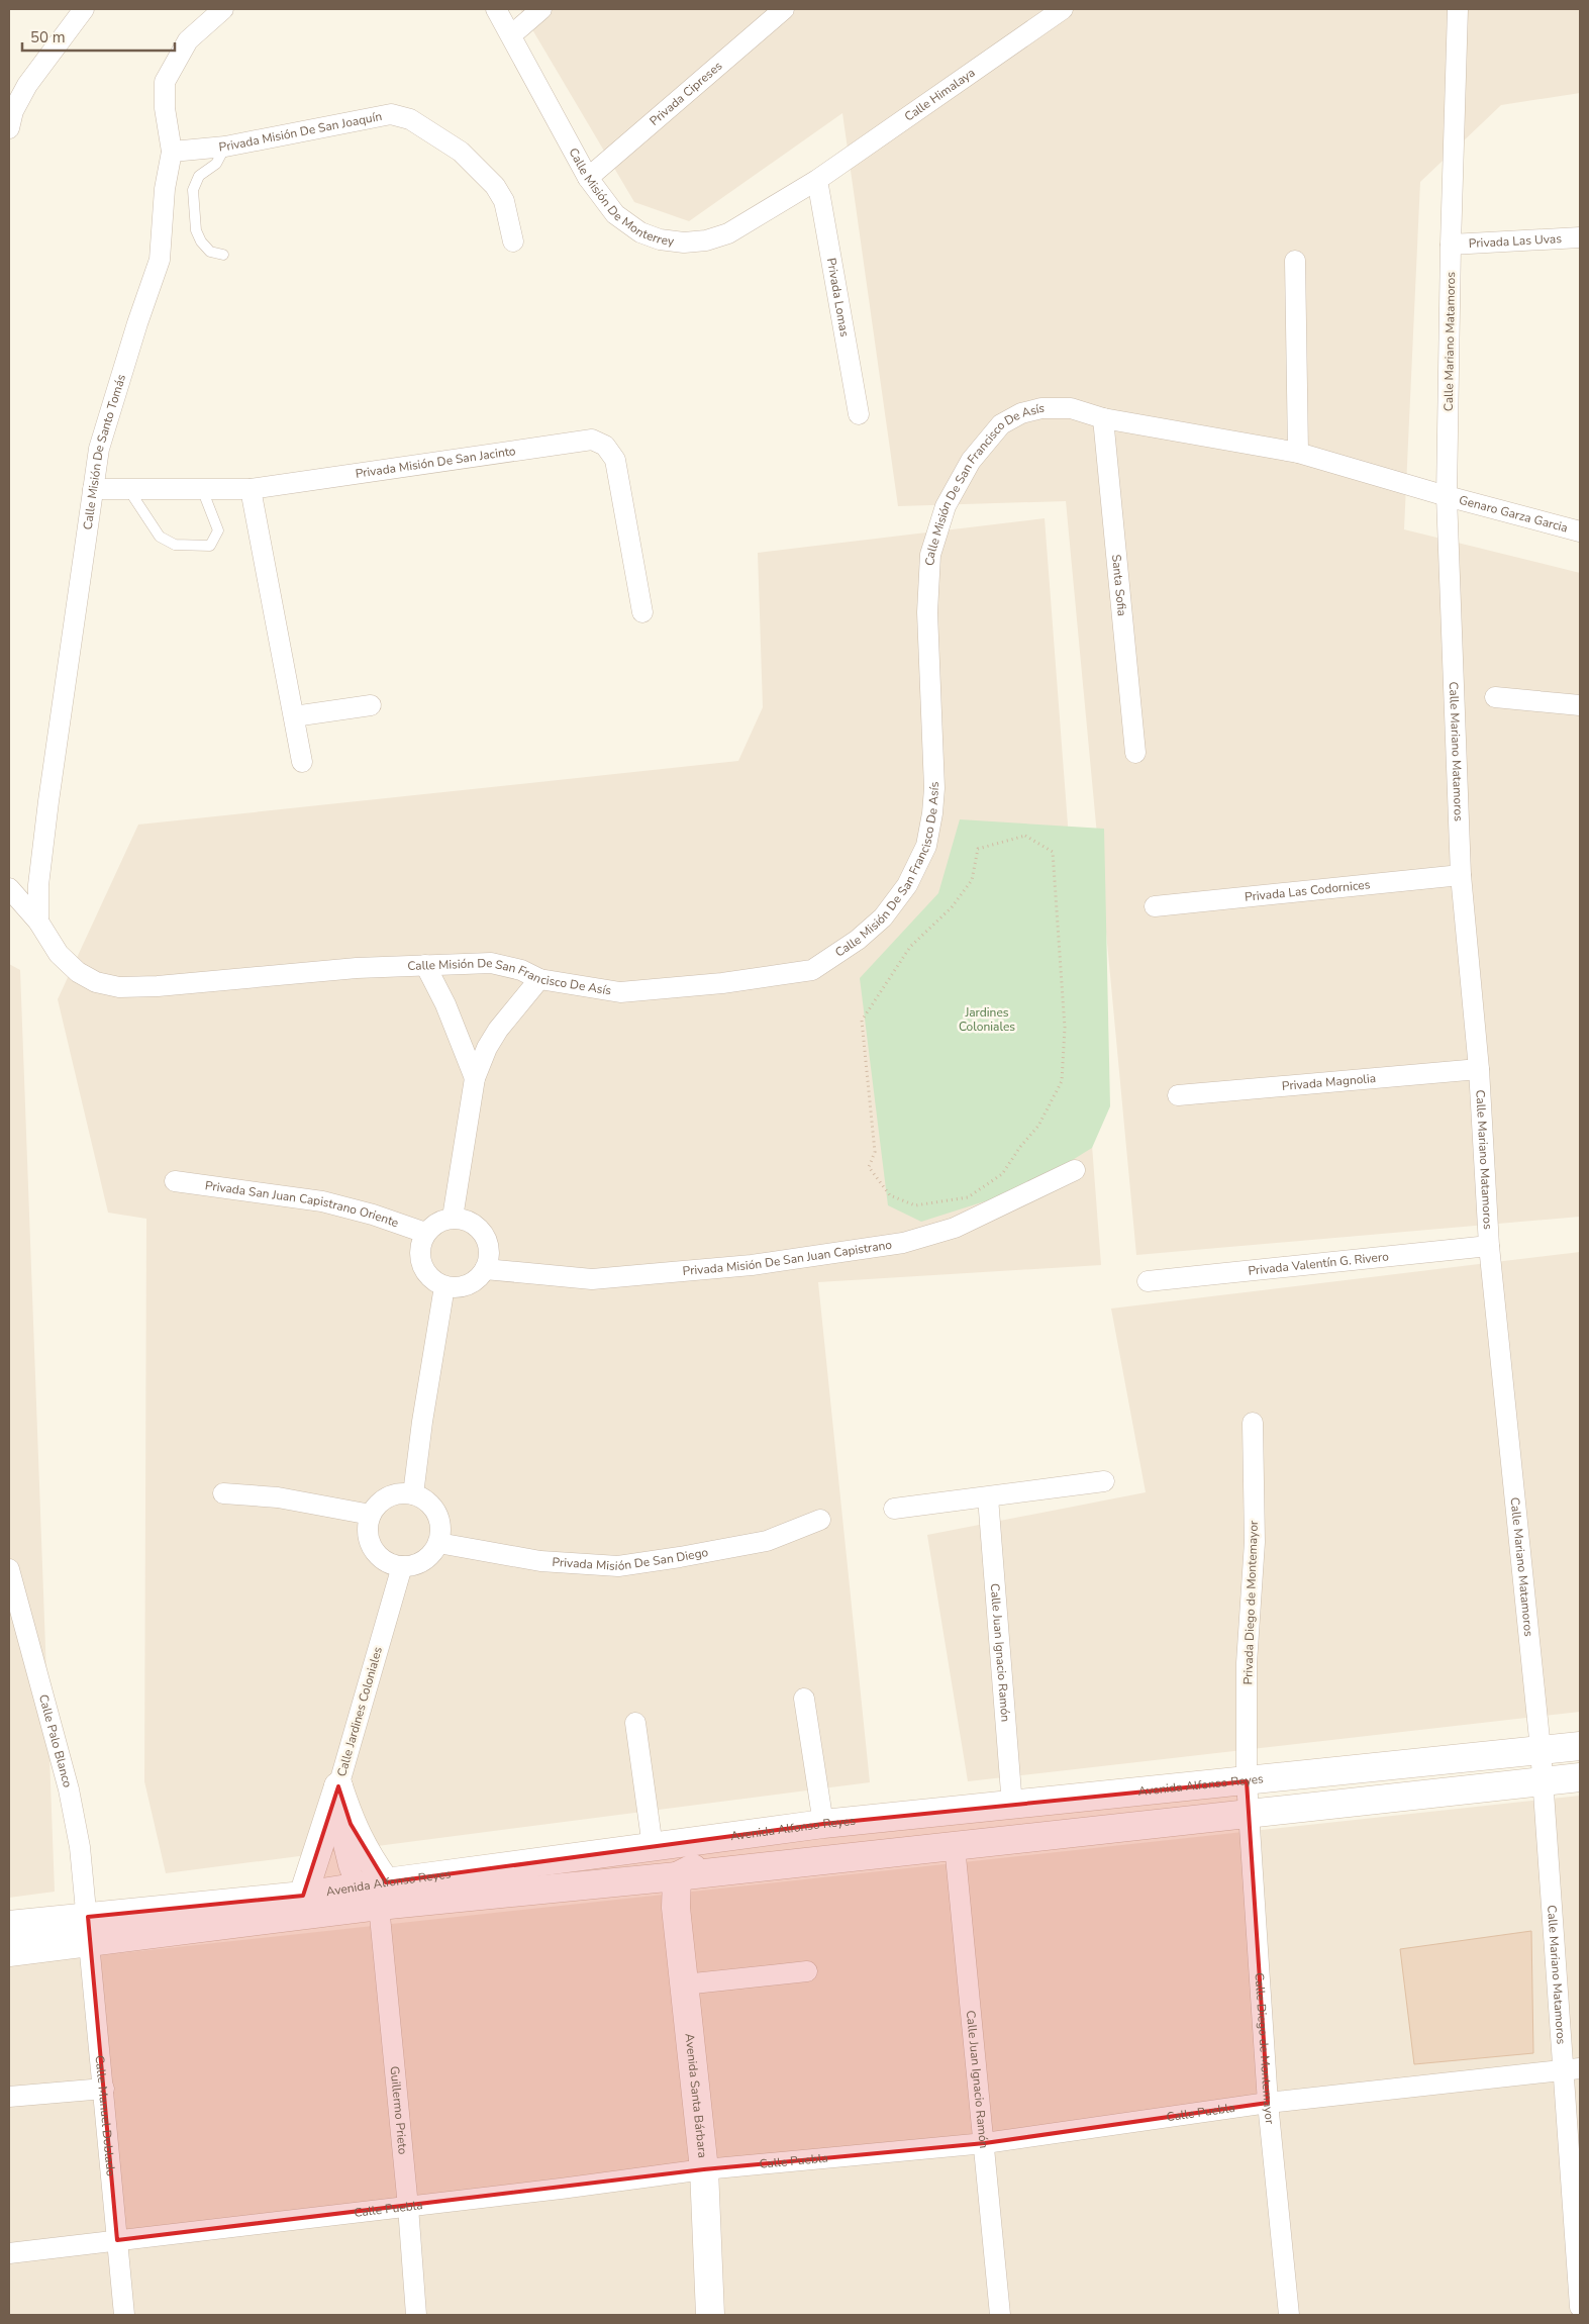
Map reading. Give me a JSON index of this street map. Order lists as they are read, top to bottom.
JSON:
{
  "streets": {
    "main road": ["Avenida Alfonso Reyes", "Avenida Santa Bárbara"],
    "street": [
      "Calle Himalaya",
      "Privada Cipreses",
      "Privada Misión De San Joaquín",
      "Calle Misión De Monterrey",
      "Privada Las Uvas",
      "Privada Lomas",
      "Calle Mariano Matamoros",
      "Calle Misión De Santo Tomás",
      "Privada Misión De San Jacinto",
      "Calle Misión De San Francisco De Asís",
      "Genaro Garza Garcia",
      "Santa Sofia",
      "Privada Las Codornices",
      "Privada Magnolia",
      "Privada San Juan Capistrano Oriente",
      "Privada Misión De San Juan Capistrano",
      "Privada Valentín G. Rivero",
      "Privada Misión De San Diego",
      "Privada Diego de Montemayor",
      "Calle Juan Ignacio Ramón",
      "Calle Jardines Coloniales",
      "Calle Palo Blanco",
      "Calle Diego de Montemayor",
      "Guillermo Prieto",
      "Calle Puebla",
      "Calle Manuel Doblado"
    ]
  },
  "crossings": [
    ["Calle Himalaya", "Calle Misión De Monterrey"],
    ["Calle Himalaya", "Privada Lomas"],
    ["Privada Cipreses", "Calle Misión De Monterrey"],
    ["Privada Misión De San Joaquín", "Calle Misión De Santo Tomás"],
    ["Calle Misión De Monterrey", "Privada Lomas"],
    ["Privada Las Uvas", "Calle Mariano Matamoros"],
    ["Calle Mariano Matamoros", "Calle Misión De San Francisco De Asís"],
    ["Calle Mariano Matamoros", "Genaro Garza Garcia"],
    ["Calle Mariano Matamoros", "Privada Las Codornices"],
    ["Calle Mariano Matamoros", "Privada Magnolia"],
    ["Calle Mariano Matamoros", "Privada Valentín G. Rivero"],
    ["Calle Mariano Matamoros", "Avenida Alfonso Reyes"],
    ["Calle Mariano Matamoros", "Calle Puebla"],
    ["Calle Misión De Santo Tomás", "Privada Misión De San Jacinto"],
    ["Calle Misión De Santo Tomás", "Calle Misión De San Francisco De Asís"],
    ["Calle Misión De San Francisco De Asís", "Genaro Garza Garcia"],
    ["Calle Misión De San Francisco De Asís", "Santa Sofia"],
    ["Privada San Juan Capistrano Oriente", "Privada Misión De San Juan Capistrano"],
    ["Privada Misión De San Diego", "Calle Jardines Coloniales"],
    ["Privada Diego de Montemayor", "Avenida Alfonso Reyes"],
    ["Privada Diego de Montemayor", "Calle Diego de Montemayor"],
    ["Calle Juan Ignacio Ramón", "Avenida Alfonso Reyes"],
    ["Calle Juan Ignacio Ramón", "Calle Puebla"],
    ["Calle Jardines Coloniales", "Avenida Alfonso Reyes"],
    ["Calle Palo Blanco", "Avenida Alfonso Reyes"],
    ["Calle Palo Blanco", "Calle Manuel Doblado"],
    ["Avenida Alfonso Reyes", "Calle Diego de Montemayor"],
    ["Avenida Alfonso Reyes", "Avenida Santa Bárbara"],
    ["Avenida Alfonso Reyes", "Guillermo Prieto"],
    ["Avenida Alfonso Reyes", "Calle Manuel Doblado"],
    ["Calle Diego de Montemayor", "Calle Puebla"],
    ["Avenida Santa Bárbara", "Calle Puebla"],
    ["Guillermo Prieto", "Calle Puebla"],
    ["Calle Puebla", "Calle Manuel Doblado"]
  ],
  "parks": ["Jardines Coloniales"],
  "scale_bar": "50 m"
}
